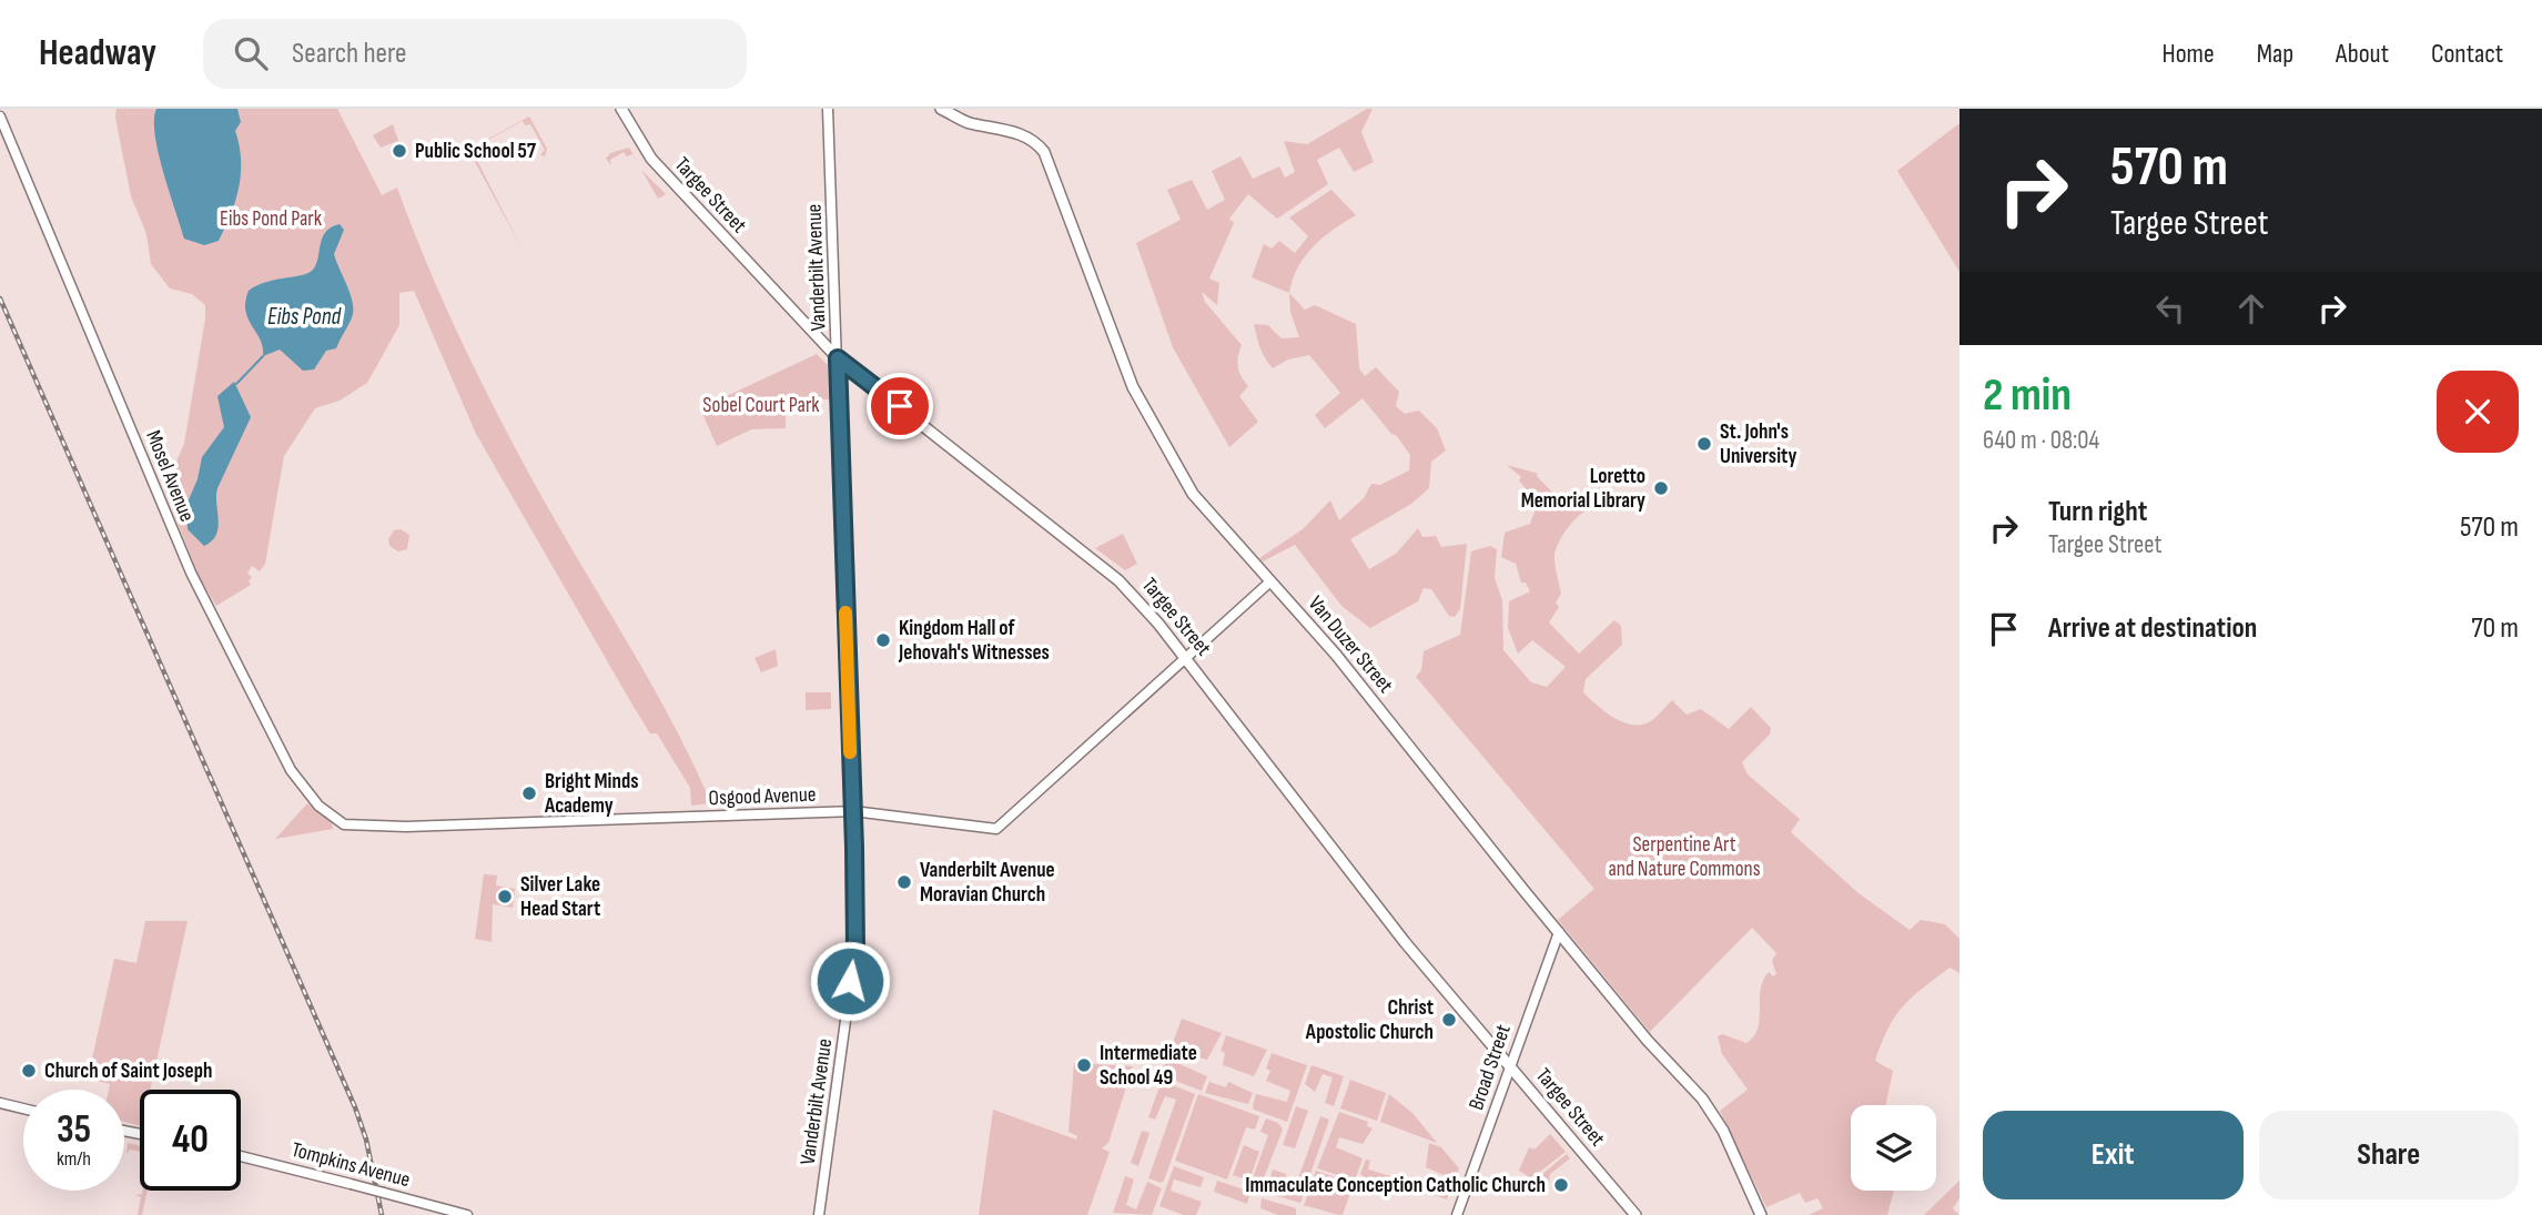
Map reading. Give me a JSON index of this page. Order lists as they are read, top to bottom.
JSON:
{
  "streets": {
    "main road": ["Targee Street", "Van Duzer Street"],
    "street": [
      "Vanderbilt Avenue",
      "Mosel Avenue",
      "Osgood Avenue",
      "Broad Street",
      "Tompkins Avenue"
    ]
  },
  "crossings": [
    ["Targee Street", "Vanderbilt Avenue"],
    ["Targee Street", "Osgood Avenue"],
    ["Targee Street", "Broad Street"],
    ["Vanderbilt Avenue", "Osgood Avenue"],
    ["Mosel Avenue", "Osgood Avenue"],
    ["Van Duzer Street", "Osgood Avenue"],
    ["Van Duzer Street", "Broad Street"]
  ],
  "water": ["Eibs Pond"],
  "parks": ["Eibs Pond Park", "Sobel Court Park", "Serpentine Art and Nature Commons"],
  "places": [
    "Public School 57",
    "St. John's University",
    "Loretto Memorial Library",
    "Kingdom Hall of Jehovah's Witnesses",
    "Bright Minds Academy",
    "Vanderbilt Avenue Moravian Church",
    "Silver Lake Head Start",
    "Christ Apostolic Church",
    "Intermediate School 49",
    "Church of Saint Joseph",
    "Immaculate Conception Catholic Church"
  ],
  "page": {
    "header": "Headway",
    "search": "Search here",
    "nav": [
      "Home",
      "Map",
      "About",
      "Contact"
    ],
    "turn": ["570 m", "Targee Street"],
    "heading": ["2 min", "640 m · 08:04"],
    "list": [
      {
        "name": "Turn right",
        "note": "Targee Street",
        "value": "570 m"
      },
      {
        "name": "Arrive at destination",
        "value": "70 m"
      }
    ],
    "speed": "35 km/h",
    "limit": "40",
    "buttons": ["Exit", "Share"]
  }
}
